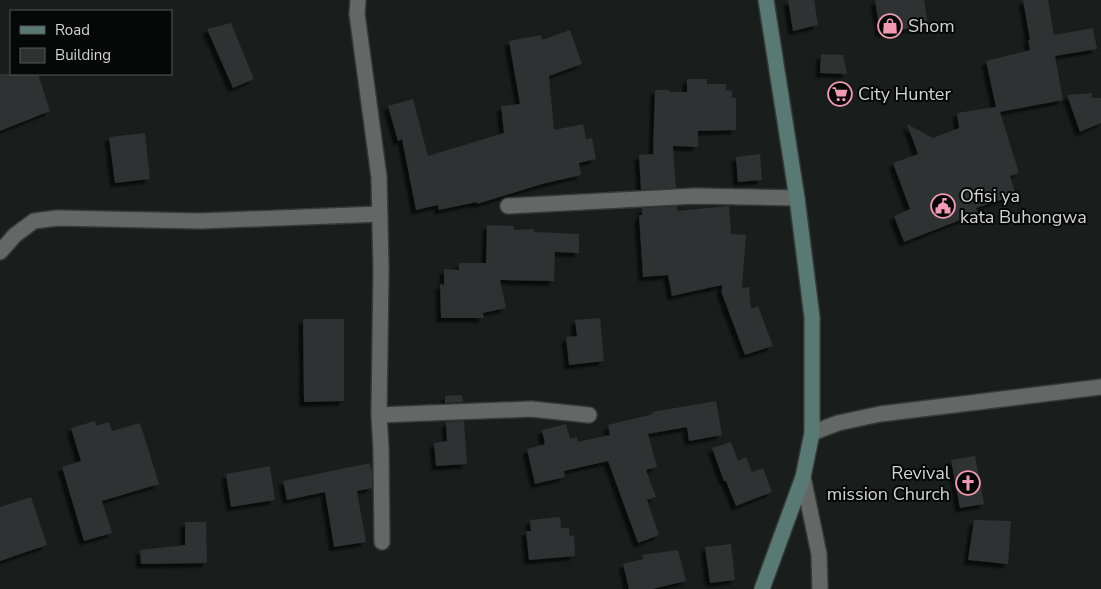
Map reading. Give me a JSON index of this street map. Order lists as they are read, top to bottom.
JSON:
{
  "places": {
    "shop": ["Shom"],
    "supermarket": ["City Hunter"],
    "public building": ["Ofisi ya kata Buhongwa"],
    "church": ["Revival mission Church"]
  },
  "legend": ["Road", "Building"]
}
